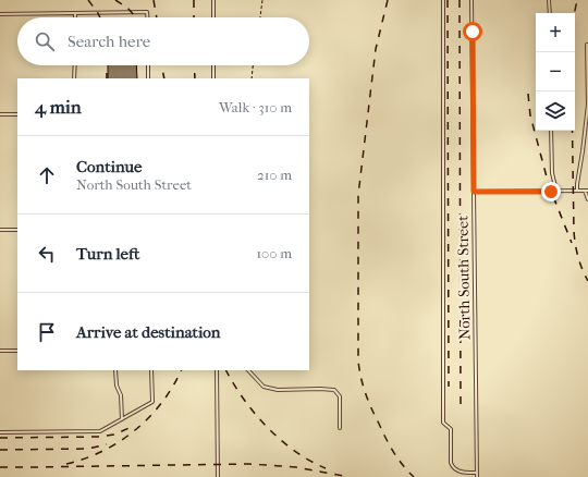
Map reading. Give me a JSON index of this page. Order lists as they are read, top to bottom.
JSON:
{
  "streets": {
    "lane": ["North South Street"]
  },
  "page": {
    "map_buttons": ["+", "−"],
    "search": "Search here",
    "heading": ["4 min", "Walk · 310 m"],
    "list": [
      ["Continue", "North South Street", "210 m"],
      ["Turn left", "100 m"],
      "Arrive at destination"
    ]
  }
}
